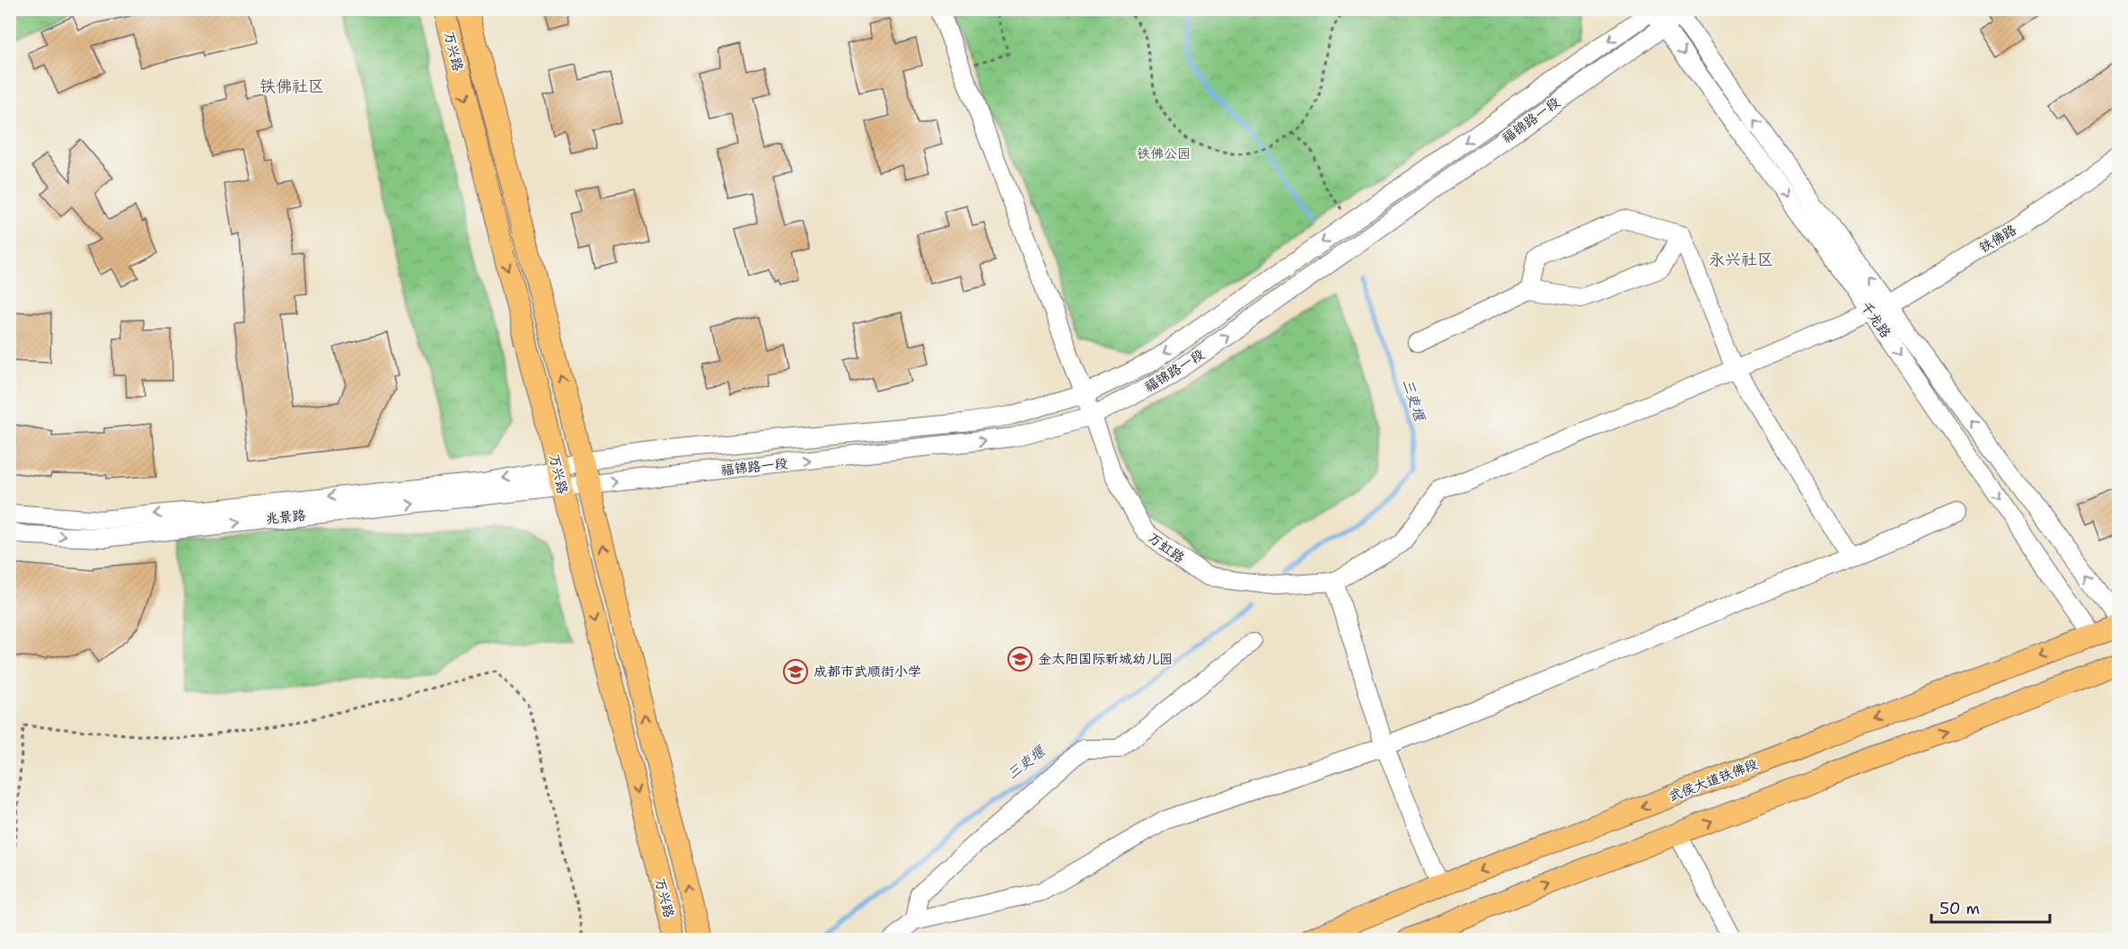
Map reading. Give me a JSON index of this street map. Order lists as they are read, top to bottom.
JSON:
{
  "streets": {
    "main road": ["万兴路", "武侯大道铁佛段"],
    "street": [
      "福锦路一段",
      "铁佛路",
      "千龙路",
      "兆景路",
      "万虹路"
    ]
  },
  "crossings": [
    ["万兴路", "福锦路一段"],
    ["万兴路", "兆景路"],
    ["福锦路一段", "千龙路"],
    ["福锦路一段", "兆景路"],
    ["福锦路一段", "万虹路"],
    ["铁佛路", "千龙路"],
    ["铁佛路", "万虹路"],
    ["千龙路", "武侯大道铁佛段"]
  ],
  "districts": ["铁佛社区", "永兴社区"],
  "water": ["三吏堰"],
  "parks": ["铁佛公园"],
  "places": {
    "school or university": ["金太阳国际新城幼儿园", "成都市武顺街小学"]
  },
  "scale_bar": "50 m"
}
